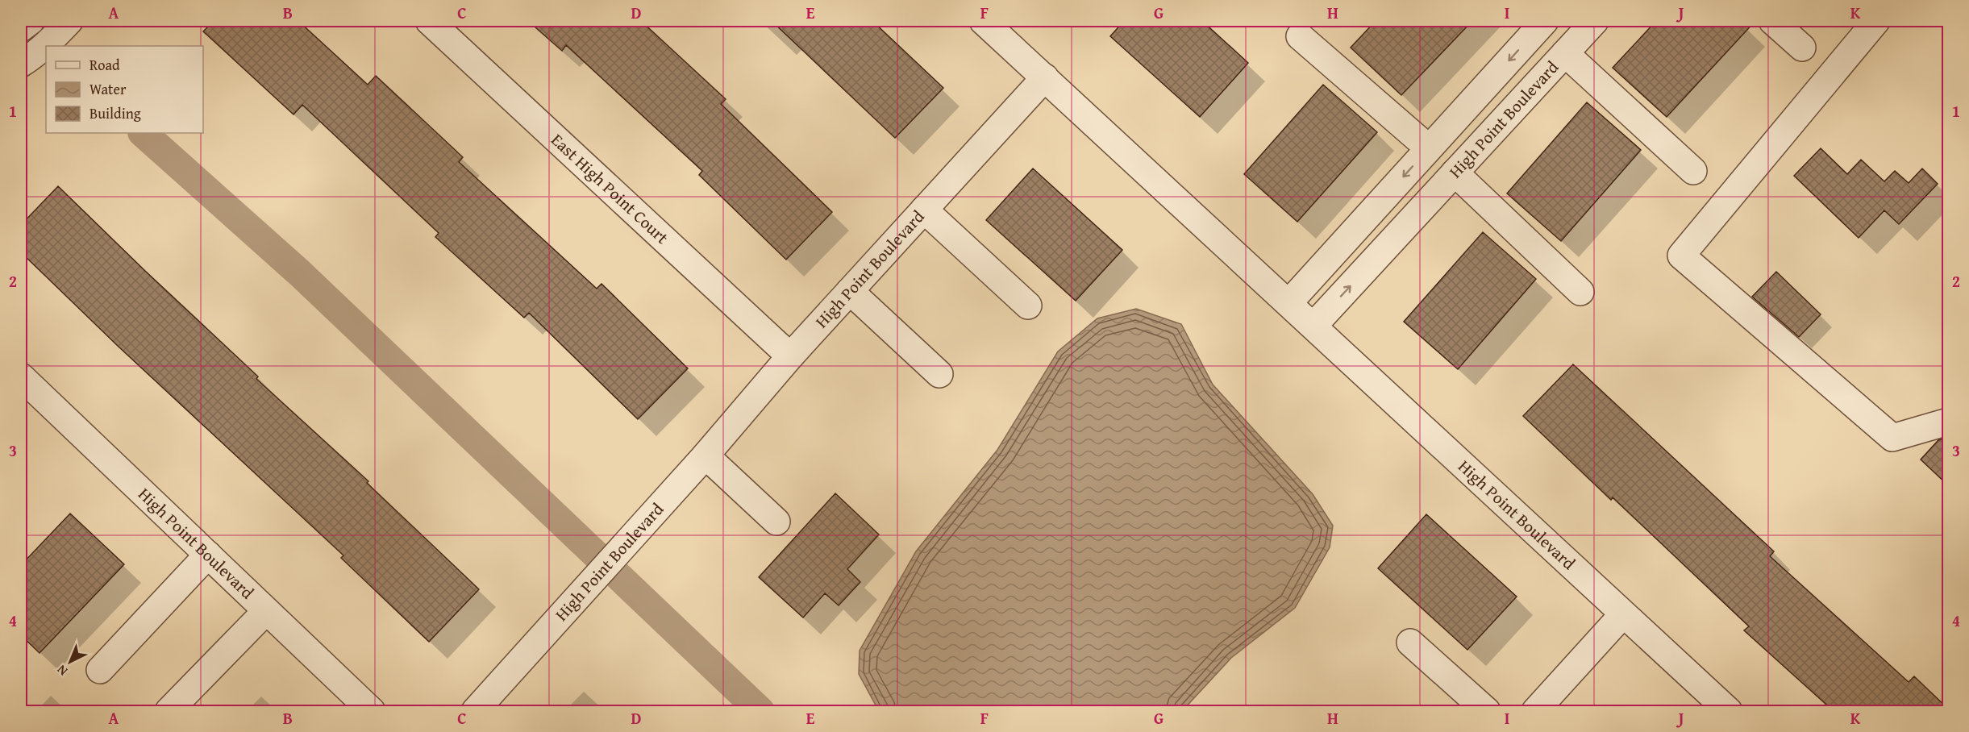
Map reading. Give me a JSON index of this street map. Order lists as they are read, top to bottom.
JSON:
{
  "streets": {
    "street": ["High Point Boulevard", "East High Point Court"]
  },
  "crossings": [
    ["High Point Boulevard", "East High Point Court"]
  ],
  "legend": ["Road", "Water", "Building"],
  "north": "bottom left",
  "grid": {
    "columns": [
      "A",
      "B",
      "C",
      "D",
      "E",
      "F",
      "G",
      "H",
      "I",
      "J",
      "K"
    ],
    "rows": [
      "1",
      "2",
      "3",
      "4"
    ]
  }
}
